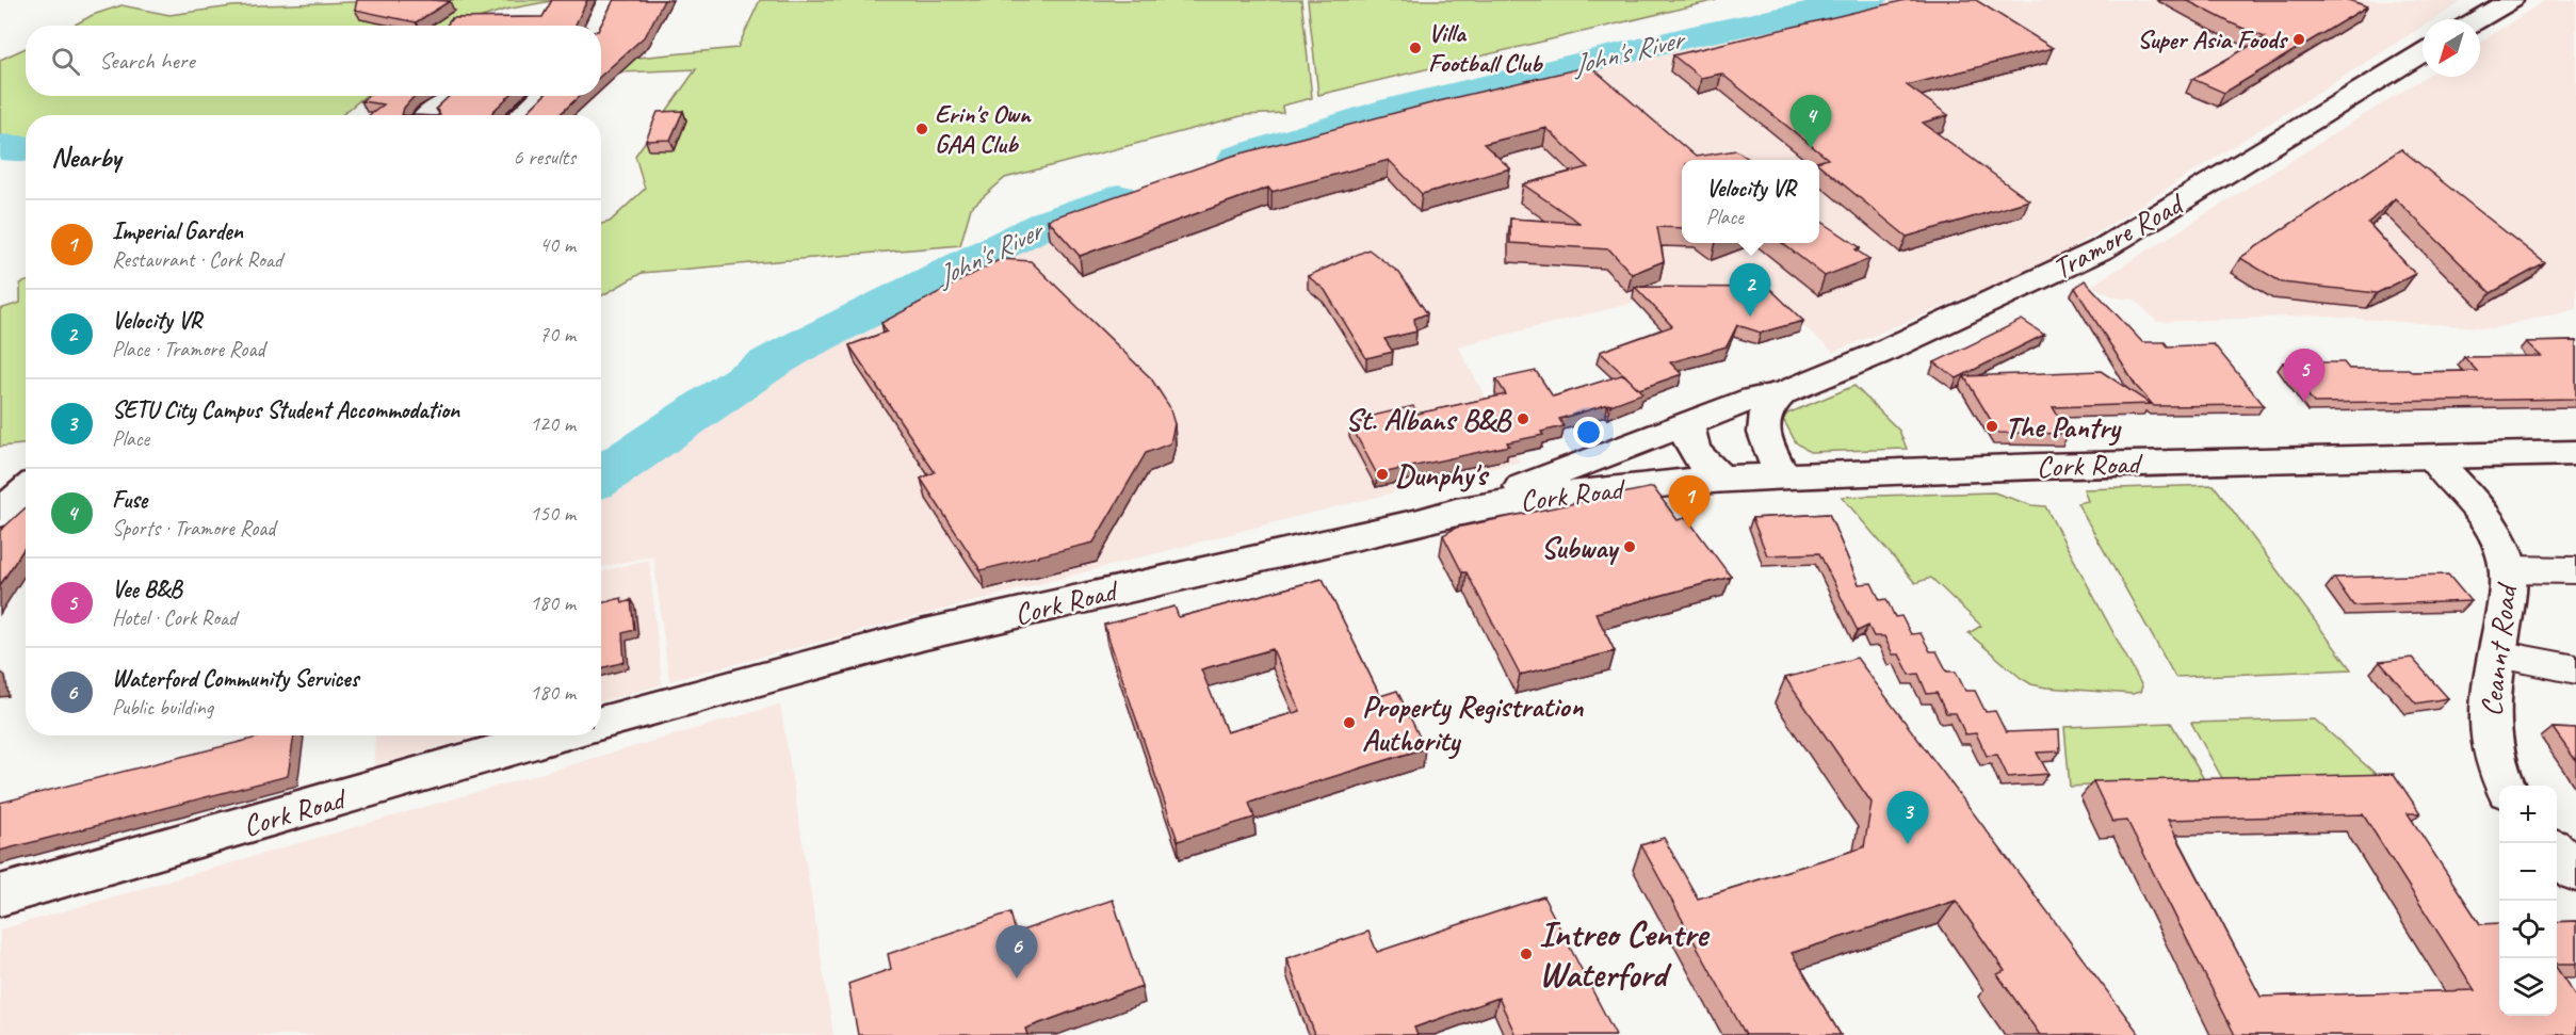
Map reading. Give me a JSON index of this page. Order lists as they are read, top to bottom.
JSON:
{
  "streets": {
    "main road": ["Tramore Road", "Cork Road", "Ceannt Road"]
  },
  "crossings": [
    ["Tramore Road", "Cork Road"],
    ["Cork Road", "Ceannt Road"]
  ],
  "water": ["John's River"],
  "places": [
    "Super Asia Foods",
    "Villa Football Club",
    "Erin's Own GAA Club",
    "St. Albans B&B",
    "The Pantry",
    "Dunphy's",
    "Subway",
    "Property Registration Authority",
    "Intreo Centre Waterford"
  ],
  "north": "bottom left",
  "page": {
    "search": "Search here",
    "pins": [
      "4",
      "2",
      "5",
      "1",
      "3",
      "6"
    ],
    "heading": ["Nearby", "6 results"],
    "popup": ["Velocity VR", "Place"],
    "list": [
      {
        "mark": "1",
        "name": "Imperial Garden",
        "note": "Restaurant · Cork Road",
        "value": "40 m"
      },
      {
        "mark": "2",
        "name": "Velocity VR",
        "note": "Place · Tramore Road",
        "value": "70 m"
      },
      {
        "mark": "3",
        "name": "SETU City Campus Student Accommodation",
        "note": "Place",
        "value": "120 m"
      },
      {
        "mark": "4",
        "name": "Fuse",
        "note": "Sports · Tramore Road",
        "value": "150 m"
      },
      {
        "mark": "5",
        "name": "Vee B&B",
        "note": "Hotel · Cork Road",
        "value": "180 m"
      },
      {
        "mark": "6",
        "name": "Waterford Community Services",
        "note": "Public building",
        "value": "180 m"
      }
    ],
    "map_buttons": ["+", "−"]
  }
}
